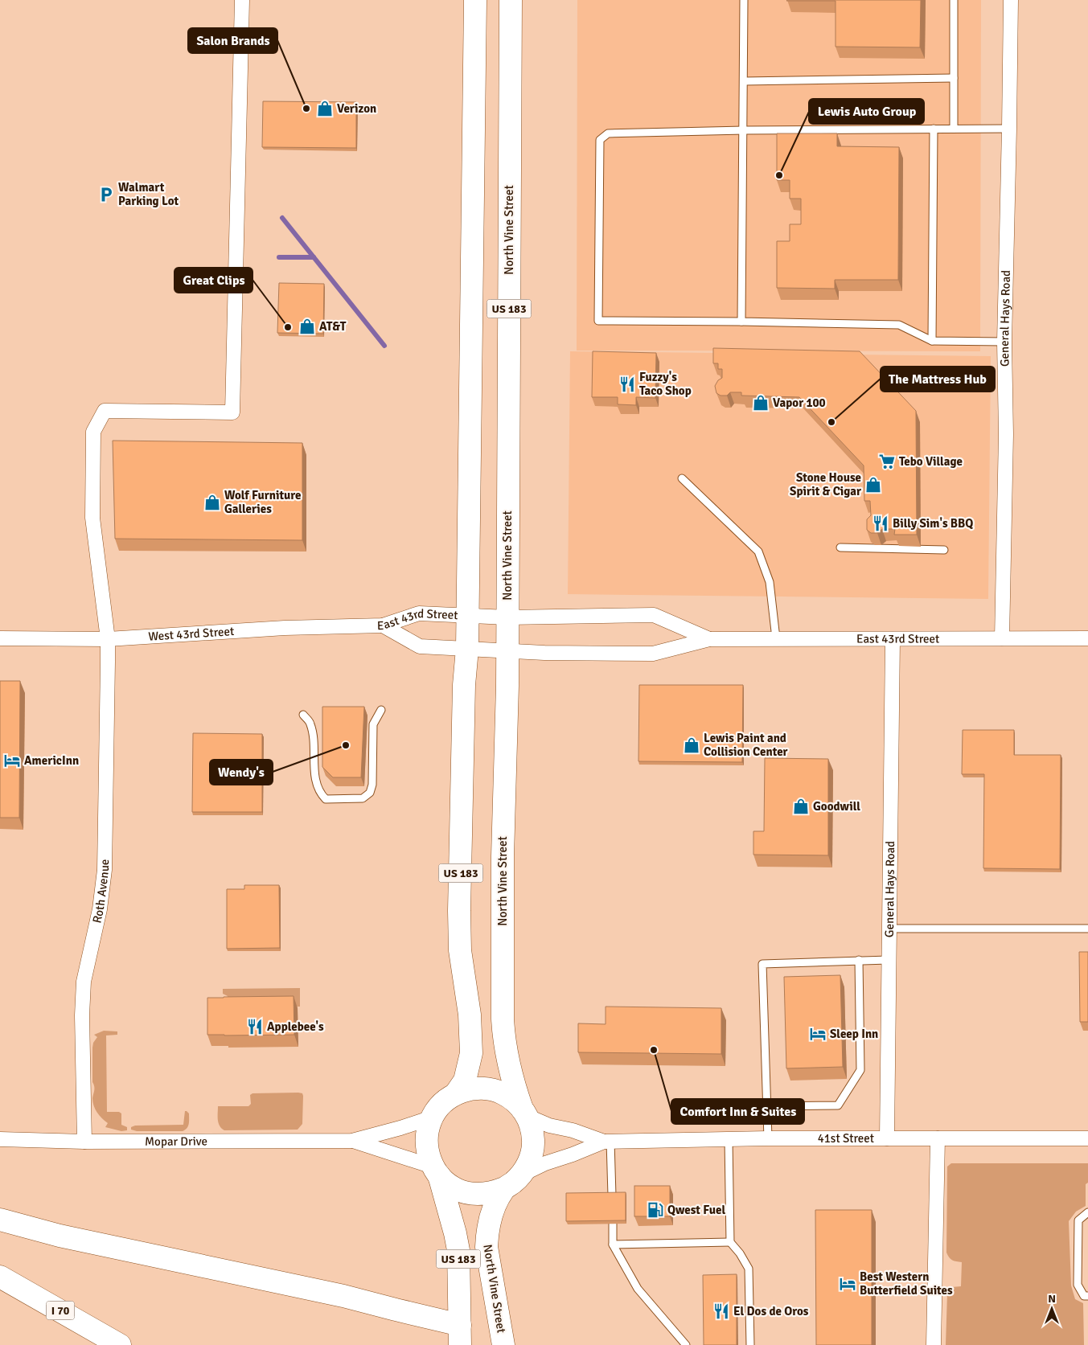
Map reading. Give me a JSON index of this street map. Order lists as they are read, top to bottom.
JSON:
{
  "streets": {
    "highway": ["North Vine Street", "US 183", "I 70"],
    "street": [
      "General Hays Road",
      "East 43rd Street",
      "West 43rd Street",
      "Roth Avenue",
      "41st Street",
      "Mopar Drive"
    ]
  },
  "crossings": [
    ["North Vine Street", "US 183"],
    ["North Vine Street", "East 43rd Street"],
    ["North Vine Street", "41st Street"],
    ["North Vine Street", "Mopar Drive"],
    ["US 183", "East 43rd Street"],
    ["US 183", "41st Street"],
    ["US 183", "Mopar Drive"],
    ["General Hays Road", "East 43rd Street"],
    ["General Hays Road", "41st Street"],
    ["East 43rd Street", "West 43rd Street"],
    ["West 43rd Street", "Roth Avenue"],
    ["Roth Avenue", "Mopar Drive"],
    ["41st Street", "Mopar Drive"]
  ],
  "places": {
    "other": [
      "Salon Brands",
      "Lewis Auto Group",
      "Great Clips",
      "The Mattress Hub",
      "Wendy's",
      "Comfort Inn & Suites"
    ],
    "shop": [
      "Verizon",
      "AT&T",
      "Vapor 100",
      "Stone House Spirit & Cigar",
      "Wolf Furniture Galleries",
      "Lewis Paint and Collision Center",
      "Goodwill"
    ],
    "parking": ["Walmart Parking Lot"],
    "restaurant": [
      "Fuzzy's Taco Shop",
      "Billy Sim's BBQ",
      "Applebee's",
      "El Dos de Oros"
    ],
    "supermarket": ["Tebo Village"],
    "hotel": ["AmericInn", "Sleep Inn", "Best Western Butterfield Suites"],
    "fuel station": ["Qwest Fuel"]
  },
  "north": "top"
}
